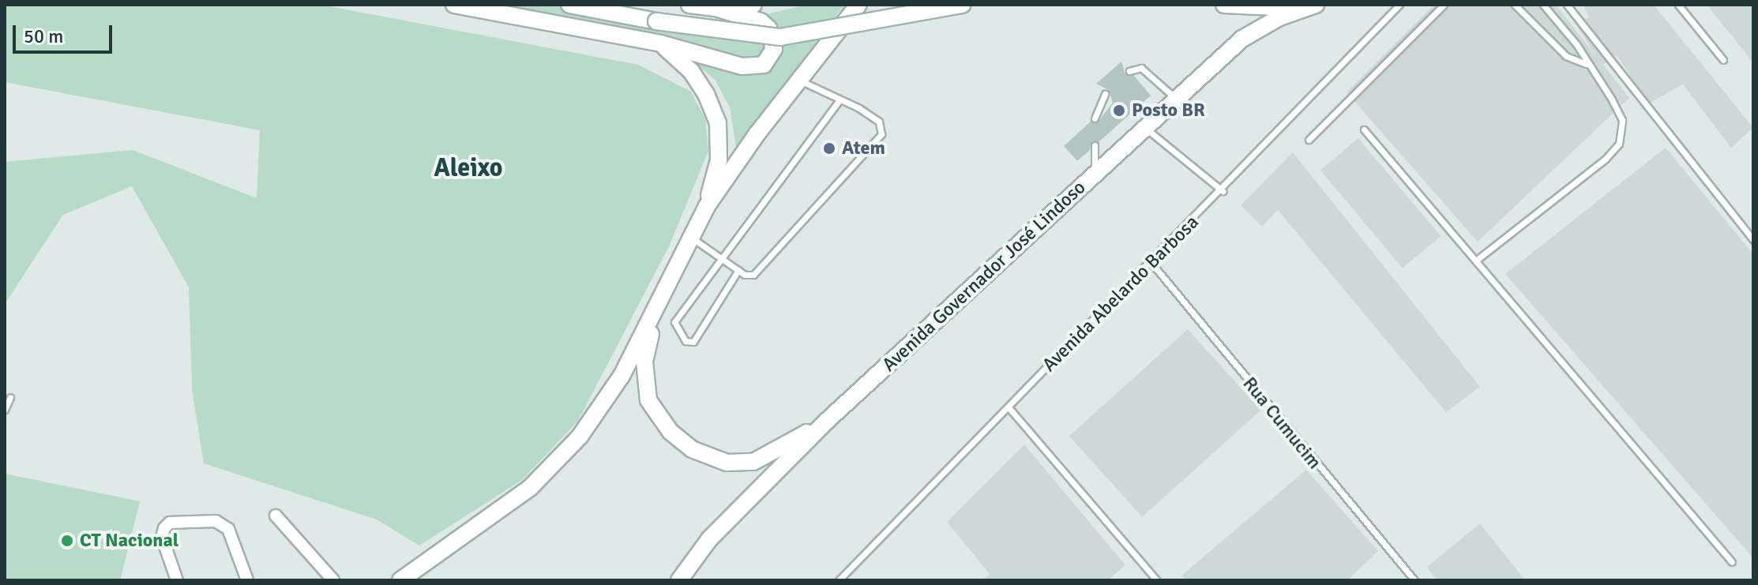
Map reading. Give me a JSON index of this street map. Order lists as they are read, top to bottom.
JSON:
{
  "streets": {
    "main road": ["Avenida Governador José Lindoso"],
    "lane": ["Avenida Abelardo Barbosa", "Rua Cumucim"]
  },
  "crossings": [
    ["Avenida Abelardo Barbosa", "Rua Cumucim"]
  ],
  "districts": ["Aleixo"],
  "places": ["Posto BR", "Atem", "CT Nacional"],
  "scale_bar": "50 m"
}
